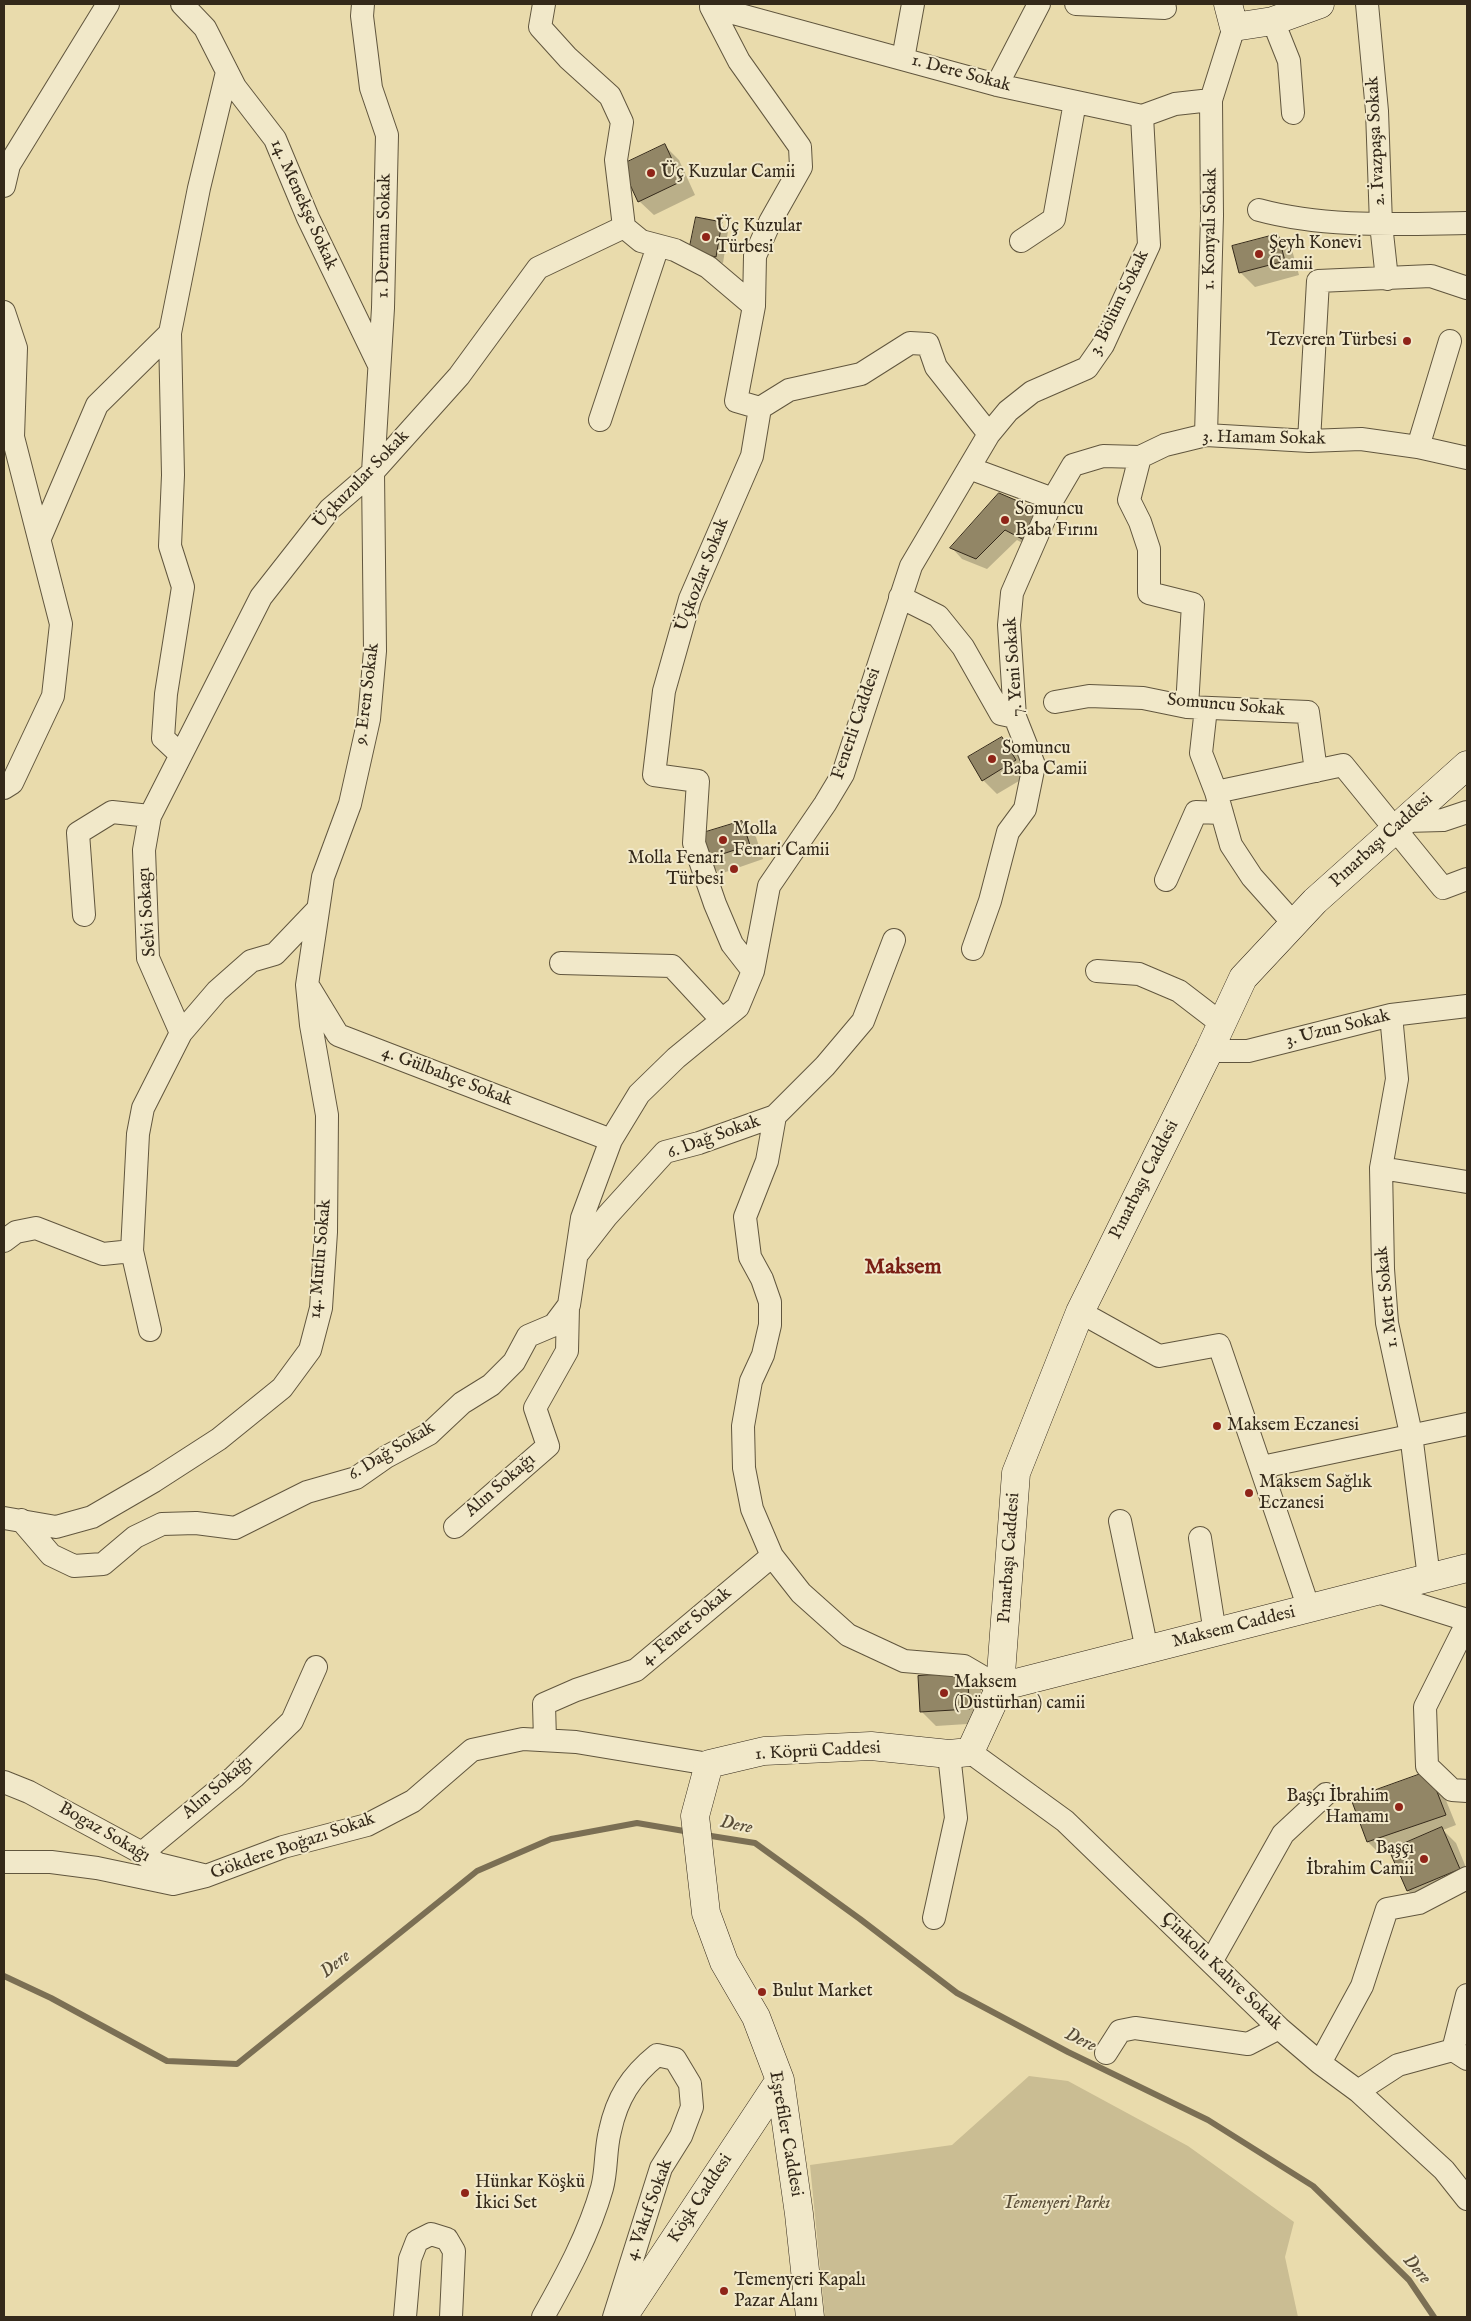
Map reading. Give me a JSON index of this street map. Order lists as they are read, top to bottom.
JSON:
{
  "streets": {
    "main road": [
      "Pınarbaşı Caddesi",
      "Maksem Caddesi",
      "1. Köprü Caddesi",
      "Eşrefiler Caddesi",
      "Köşk Caddesi"
    ],
    "street": [
      "1. Dere Sokak",
      "2. İvazpaşa Sokak",
      "14. Menekşe Sokak",
      "1. Konyalı Sokak",
      "1. Derman Sokak",
      "3. Bölüm Sokak",
      "3. Hamam Sokak",
      "Üçkuzular Sokak",
      "Üçkozlar Sokak",
      "7. Yeni Sokak",
      "9. Eren Sokak",
      "Somuncu Sokak",
      "Fenerli Caddesi",
      "Selvi Sokagı",
      "3. Uzun Sokak",
      "4. Gülbahçe Sokak",
      "6. Dağ Sokak",
      "14. Mutlu Sokak",
      "1. Mert Sokak",
      "Alın Sokağı",
      "4. Fener Sokak",
      "Bogaz Sokağı",
      "Gökdere Boğazı Sokak",
      "Çinkolu Kahve Sokak",
      "4. Vakıf Sokak"
    ]
  },
  "crossings": [
    ["1. Dere Sokak", "3. Bölüm Sokak"],
    ["14. Menekşe Sokak", "1. Derman Sokak"],
    ["1. Konyalı Sokak", "3. Hamam Sokak"],
    ["1. Derman Sokak", "Üçkuzular Sokak"],
    ["1. Derman Sokak", "9. Eren Sokak"],
    ["3. Bölüm Sokak", "Fenerli Caddesi"],
    ["3. Hamam Sokak", "7. Yeni Sokak"],
    ["Üçkuzular Sokak", "9. Eren Sokak"],
    ["Üçkuzular Sokak", "Selvi Sokagı"],
    ["Üçkozlar Sokak", "Fenerli Caddesi"],
    ["9. Eren Sokak", "14. Mutlu Sokak"],
    ["Fenerli Caddesi", "4. Gülbahçe Sokak"],
    ["Fenerli Caddesi", "6. Dağ Sokak"],
    ["Pınarbaşı Caddesi", "3. Uzun Sokak"],
    ["Pınarbaşı Caddesi", "Maksem Caddesi"],
    ["3. Uzun Sokak", "1. Mert Sokak"],
    ["4. Gülbahçe Sokak", "14. Mutlu Sokak"],
    ["6. Dağ Sokak", "14. Mutlu Sokak"],
    ["6. Dağ Sokak", "Alın Sokağı"],
    ["1. Mert Sokak", "Maksem Caddesi"],
    ["Alın Sokağı", "Bogaz Sokağı"],
    ["4. Fener Sokak", "Gökdere Boğazı Sokak"],
    ["1. Köprü Caddesi", "Gökdere Boğazı Sokak"],
    ["1. Köprü Caddesi", "Çinkolu Kahve Sokak"],
    ["1. Köprü Caddesi", "Eşrefiler Caddesi"],
    ["Bogaz Sokağı", "Gökdere Boğazı Sokak"],
    ["Gökdere Boğazı Sokak", "Eşrefiler Caddesi"],
    ["Eşrefiler Caddesi", "Köşk Caddesi"]
  ],
  "districts": ["Maksem"],
  "water": ["Dere"],
  "parks": ["Temenyeri Parkı"],
  "places": [
    "Üç Kuzular Camii",
    "Üç Kuzular Türbesi",
    "Şeyh Konevi Camii",
    "Tezveren Türbesi",
    "Somuncu Baba Fırını",
    "Somuncu Baba Camii",
    "Molla Fenari Camii",
    "Molla Fenari Türbesi",
    "Maksem Eczanesi",
    "Maksem Sağlık Eczanesi",
    "Maksem (Düstürhan) camii",
    "Başçı İbrahim Hamamı",
    "Başçı İbrahim Camii",
    "Bulut Market",
    "Hünkar Köşkü İkici Set",
    "Temenyeri Kapalı Pazar Alanı"
  ]
}
